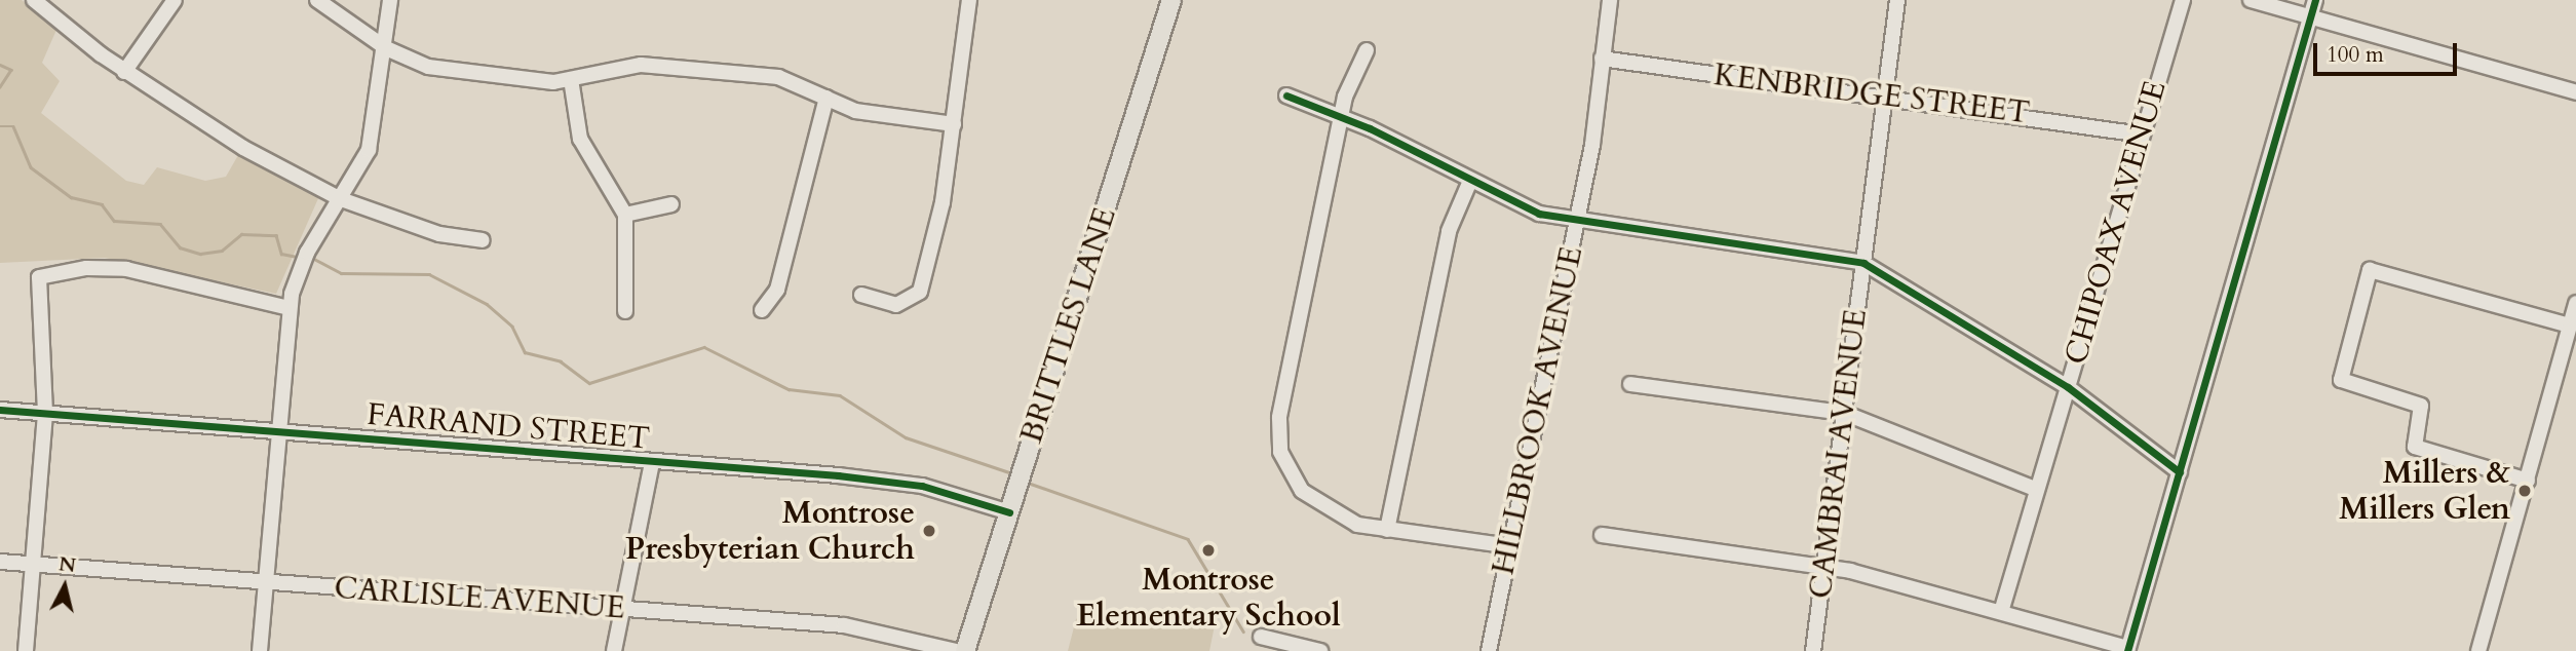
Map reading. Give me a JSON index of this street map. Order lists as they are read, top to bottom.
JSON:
{
  "streets": {
    "main road": ["BRITTLES LANE"],
    "street": [
      "KENBRIDGE STREET",
      "CHIPOAX AVENUE",
      "HILLBROOK AVENUE",
      "FARRAND STREET",
      "CAMBRAI AVENUE",
      "CARLISLE AVENUE"
    ]
  },
  "crossings": [
    ["KENBRIDGE STREET", "CHIPOAX AVENUE"],
    ["KENBRIDGE STREET", "HILLBROOK AVENUE"],
    ["KENBRIDGE STREET", "CAMBRAI AVENUE"],
    ["BRITTLES LANE", "FARRAND STREET"]
  ],
  "places": ["Millers & Millers Glen", "Montrose Presbyterian Church", "Montrose Elementary School"],
  "scale_bar": "100 m",
  "north": "top"
}
